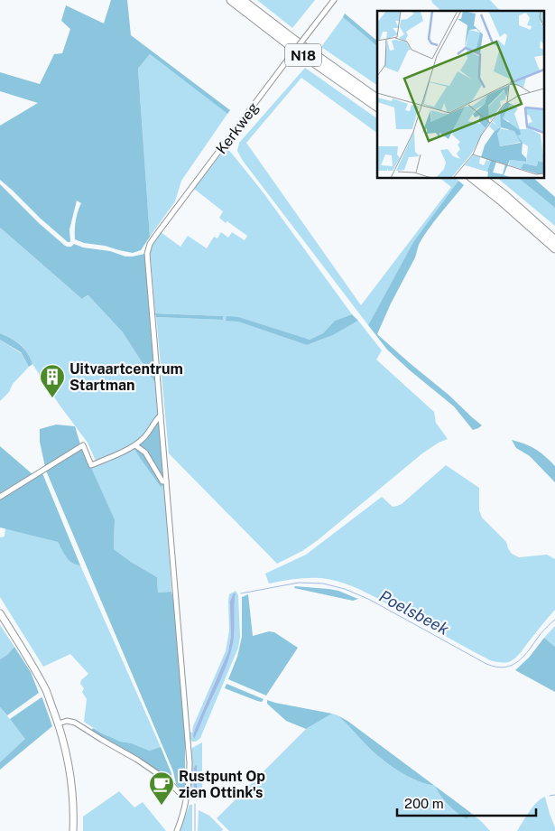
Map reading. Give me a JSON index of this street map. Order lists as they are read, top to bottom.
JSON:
{
  "streets": {
    "highway": ["N18"],
    "street": ["Kerkweg"]
  },
  "water": ["Poelsbeek"],
  "places": {
    "building": ["Uitvaartcentrum Startman"],
    "cafe": ["Rustpunt Op zien Ottink's"]
  },
  "scale_bar": "200 m"
}
